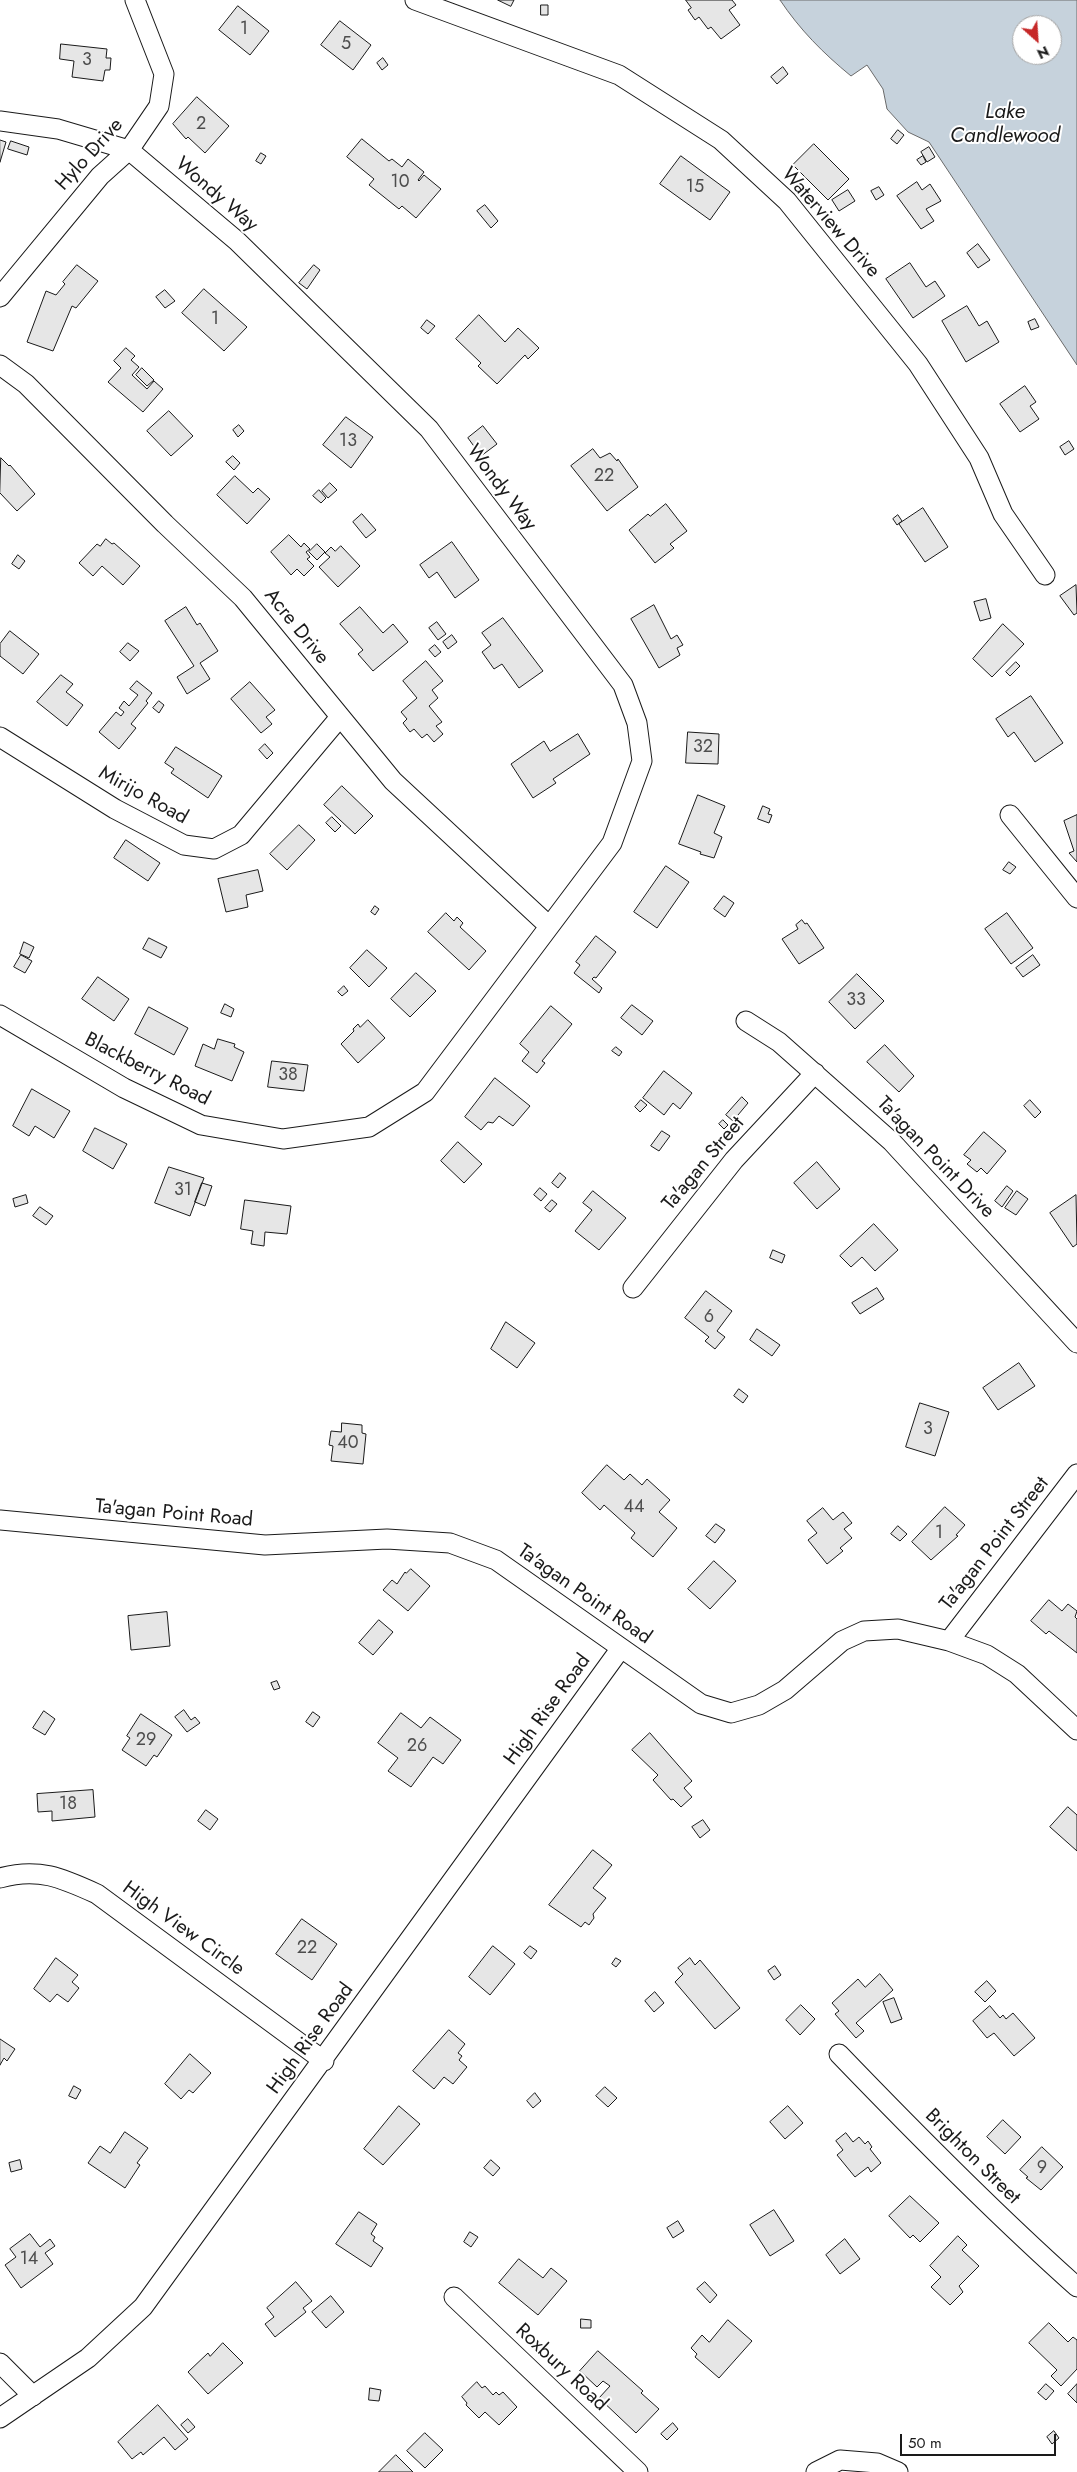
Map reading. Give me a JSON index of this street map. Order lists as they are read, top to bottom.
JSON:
{
  "streets": {
    "street": [
      "Hylo Drive",
      "Wondy Way",
      "Waterview Drive",
      "Acre Drive",
      "Mirijo Road",
      "Blackberry Road",
      "Ta'agan Point Drive",
      "Ta'agan Street",
      "Ta'agan Point Road",
      "Ta'agan Point Street",
      "High Rise Road",
      "High View Circle",
      "Brighton Street",
      "Roxbury Road"
    ]
  },
  "crossings": [
    ["Hylo Drive", "Wondy Way"],
    ["Wondy Way", "Acre Drive"],
    ["Wondy Way", "Blackberry Road"],
    ["Acre Drive", "Mirijo Road"],
    ["Acre Drive", "Blackberry Road"],
    ["Ta'agan Point Drive", "Ta'agan Street"],
    ["Ta'agan Point Road", "Ta'agan Point Street"],
    ["Ta'agan Point Road", "High Rise Road"],
    ["High Rise Road", "High View Circle"]
  ],
  "water": ["Lake Candlewood"],
  "house_numbers": [
    "1",
    "5",
    "3",
    "2",
    "10",
    "15",
    "1",
    "13",
    "22",
    "32",
    "33",
    "38",
    "31",
    "6",
    "3",
    "40",
    "44",
    "1",
    "29",
    "26",
    "18",
    "22",
    "9",
    "14"
  ],
  "scale_bar": "50 m",
  "north": "bottom right"
}
